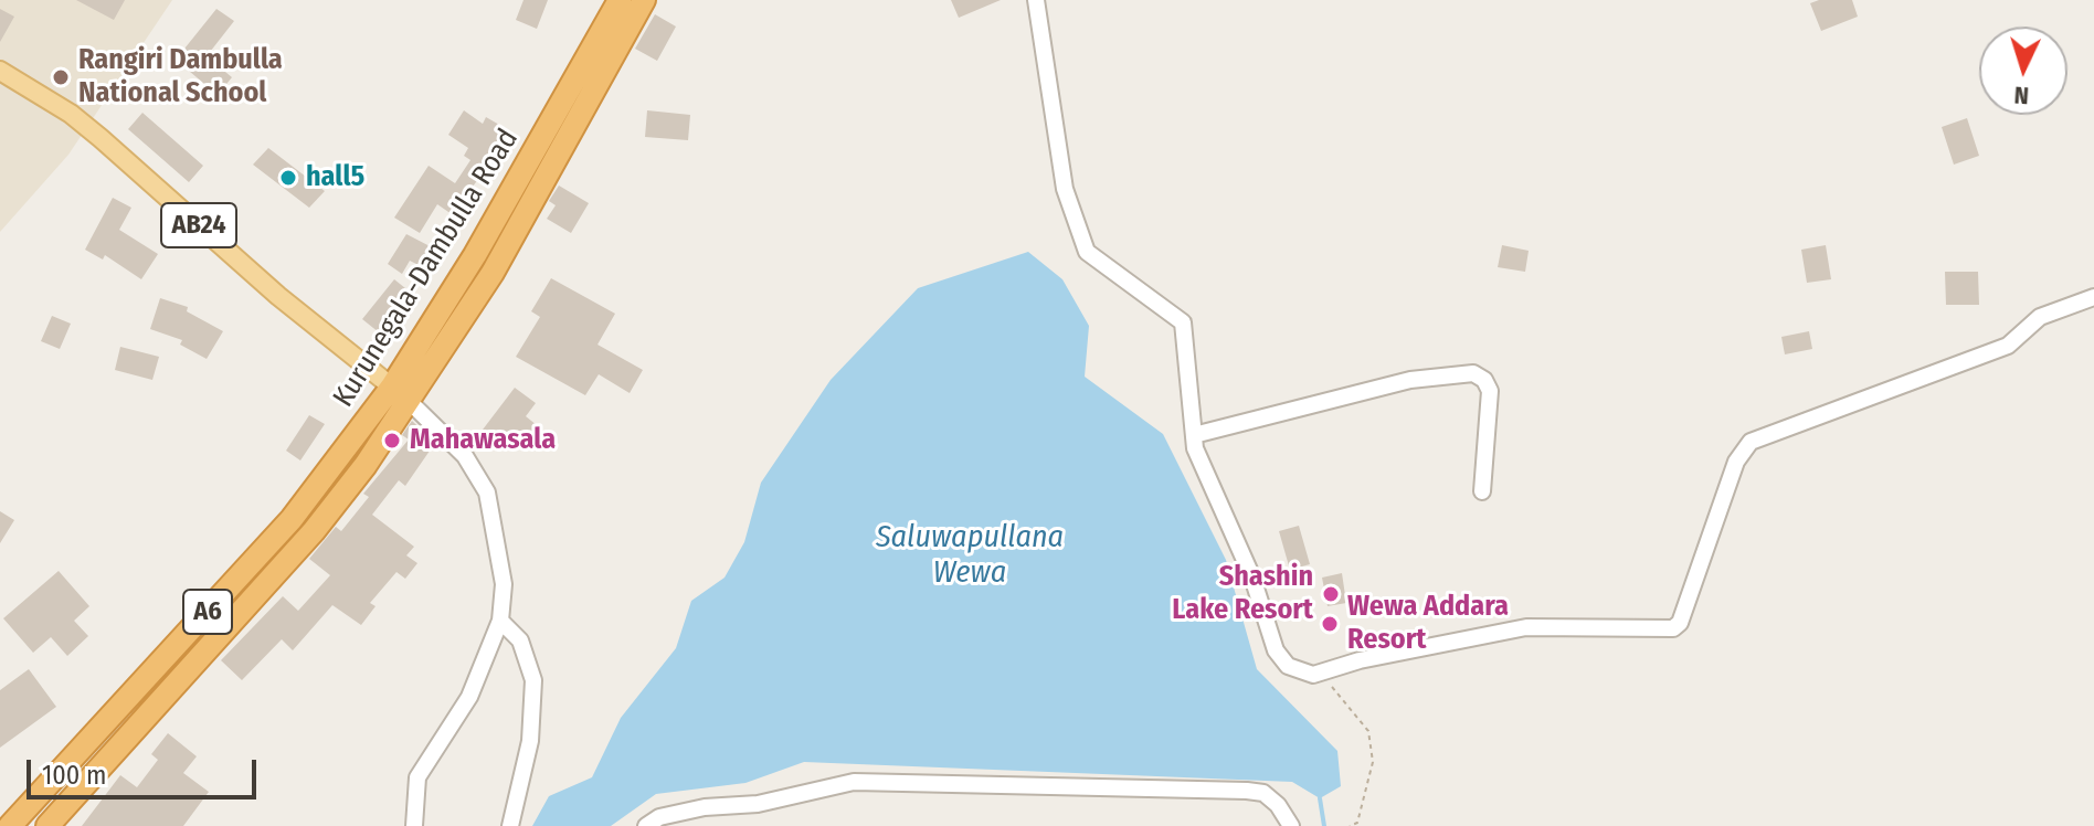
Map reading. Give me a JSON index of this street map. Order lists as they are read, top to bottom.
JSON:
{
  "streets": {
    "highway": ["Kurunegala-Dambulla Road", "A6"],
    "main road": ["AB24"]
  },
  "crossings": [
    ["AB24", "Kurunegala-Dambulla Road"]
  ],
  "water": ["Saluwapullana Wewa"],
  "places": [
    "Rangiri Dambulla National School",
    "hall5",
    "Mahawasala",
    "Shashin Lake Resort",
    "Wewa Addara Resort"
  ],
  "scale_bar": "100 m",
  "north": "bottom"
}
